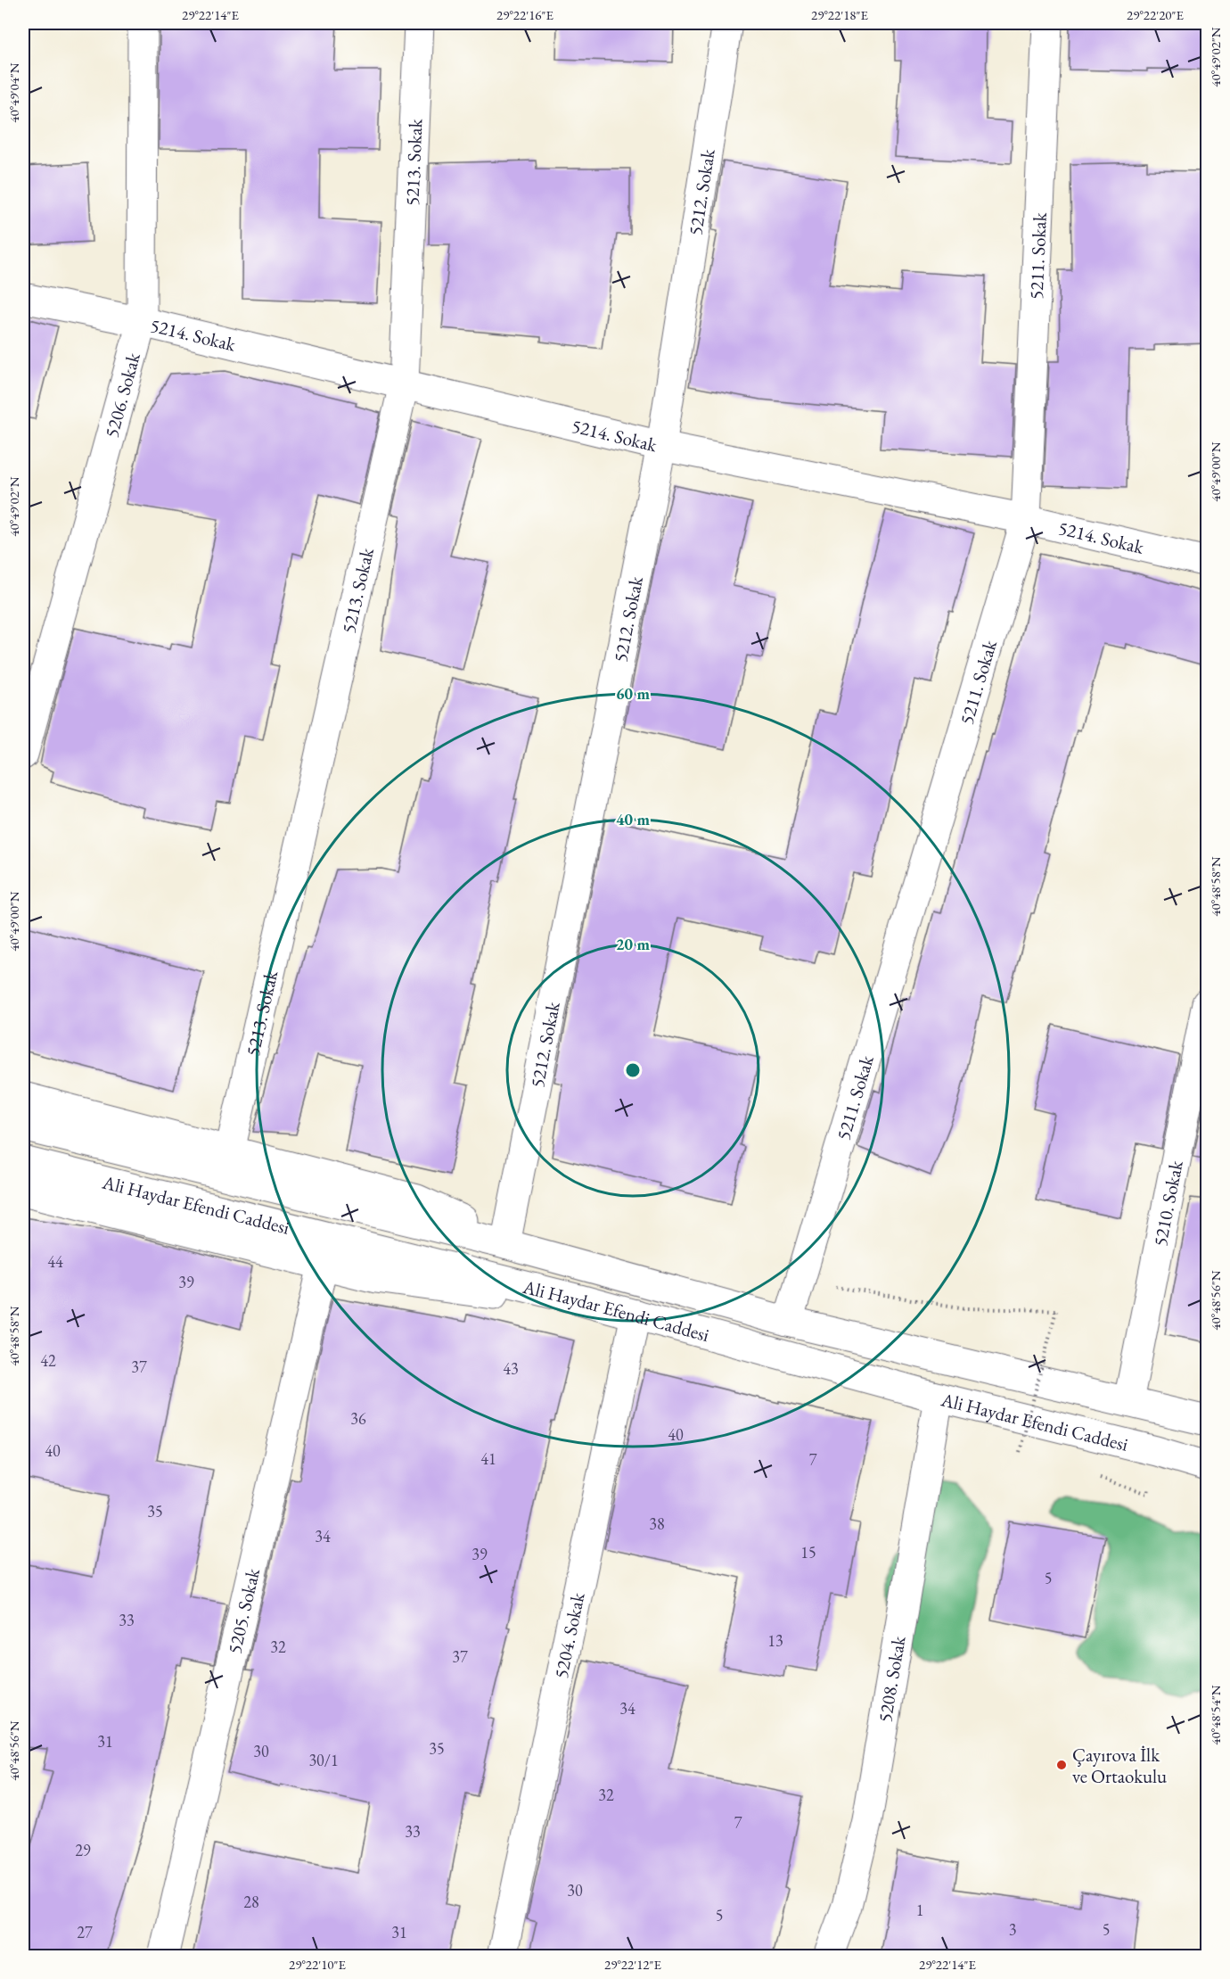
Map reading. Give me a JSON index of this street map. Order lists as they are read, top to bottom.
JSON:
{
  "streets": {
    "street": [
      "5213. Sokak",
      "5212. Sokak",
      "5211. Sokak",
      "5214. Sokak",
      "5206. Sokak",
      "5210. Sokak",
      "Ali Haydar Efendi Caddesi",
      "5205. Sokak",
      "5204. Sokak",
      "5208. Sokak"
    ]
  },
  "crossings": [
    ["5213. Sokak", "5214. Sokak"],
    ["5212. Sokak", "5214. Sokak"],
    ["5212. Sokak", "Ali Haydar Efendi Caddesi"],
    ["5211. Sokak", "5214. Sokak"],
    ["5211. Sokak", "Ali Haydar Efendi Caddesi"],
    ["5214. Sokak", "5206. Sokak"],
    ["5210. Sokak", "Ali Haydar Efendi Caddesi"],
    ["Ali Haydar Efendi Caddesi", "5204. Sokak"],
    ["Ali Haydar Efendi Caddesi", "5208. Sokak"]
  ],
  "places": ["Çayırova İlk ve Ortaokulu"],
  "house_numbers": [
    "44",
    "39",
    "42",
    "37",
    "43",
    "36",
    "40",
    "40",
    "41",
    "7",
    "35",
    "38",
    "34",
    "15",
    "39",
    "5",
    "33",
    "13",
    "32",
    "37",
    "34",
    "31",
    "35",
    "30",
    "30/1",
    "32",
    "7",
    "33",
    "29",
    "30",
    "28",
    "1",
    "5",
    "3",
    "5",
    "27",
    "31"
  ],
  "coordinates": [
    "29°22'14\"E",
    "29°22'16\"E",
    "29°22'18\"E",
    "29°22'20\"E",
    "40°49'02\"N",
    "40°49'04\"N",
    "40°49'00\"N",
    "40°48'58\"N",
    "40°48'56\"N",
    "40°48'54\"N",
    "29°22'10\"E",
    "29°22'12\"E"
  ],
  "rings": ["60 m", "40 m", "20 m"]
}
